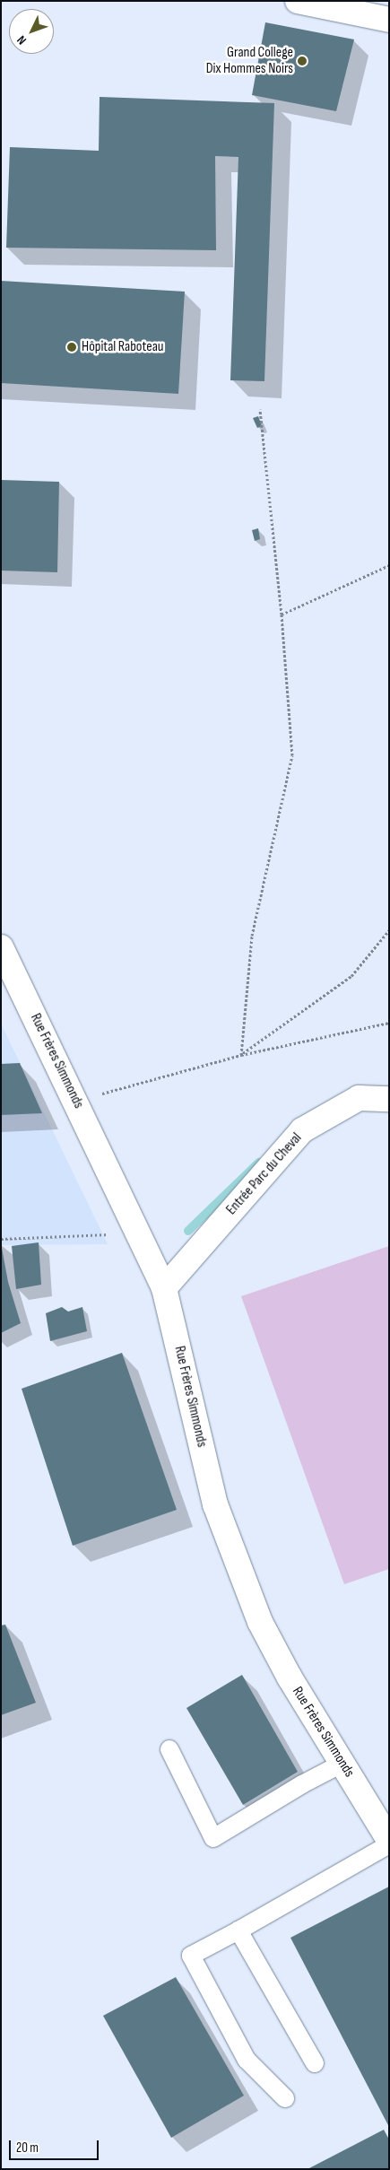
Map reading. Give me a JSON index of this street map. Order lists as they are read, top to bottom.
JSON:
{
  "streets": {
    "street": ["Rue Frères Simmonds", "Entrée Parc du Cheval"]
  },
  "crossings": [
    ["Rue Frères Simmonds", "Entrée Parc du Cheval"]
  ],
  "places": ["Grand College Dix Hommes Noirs", "Hôpital Raboteau"],
  "scale_bar": "20 m",
  "north": "bottom left"
}
